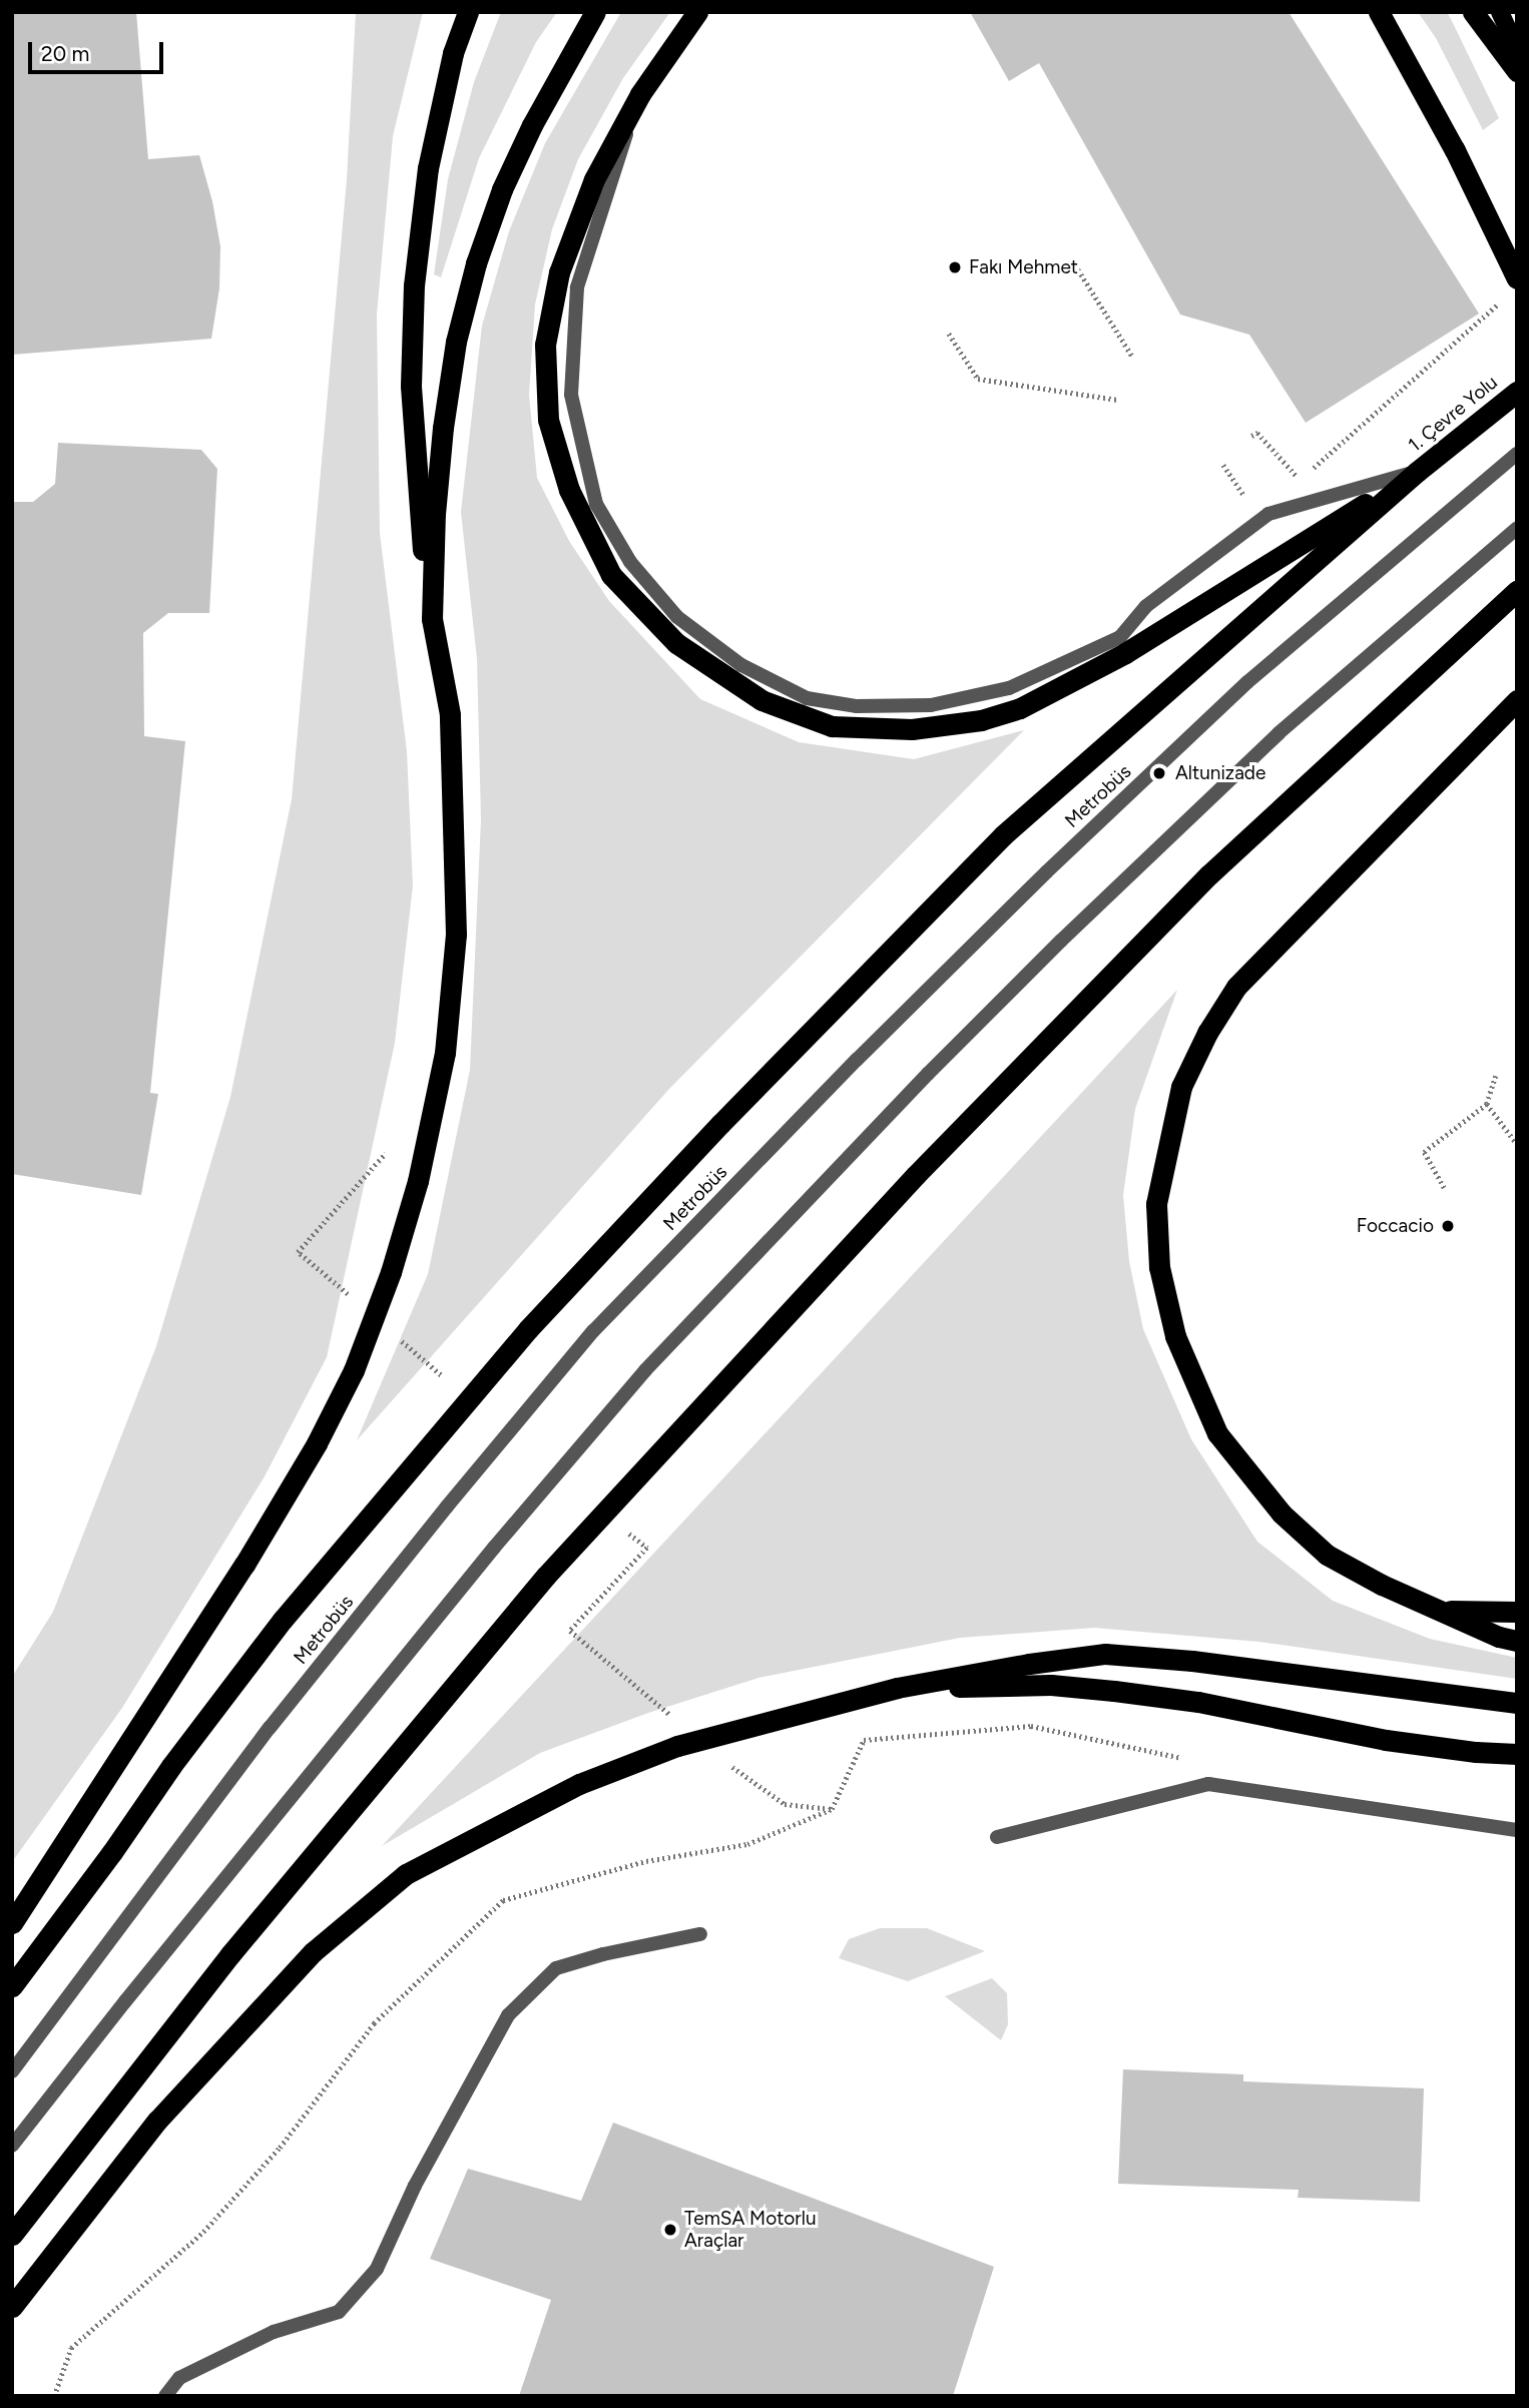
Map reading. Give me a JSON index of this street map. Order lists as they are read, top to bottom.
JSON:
{
  "streets": {
    "highway": ["1. Çevre Yolu"],
    "lane": ["Metrobüs"]
  },
  "places": [
    "Fakı Mehmet",
    "Altunizade",
    "Foccacio",
    "TemSA Motorlu Araçlar"
  ],
  "scale_bar": "20 m"
}
